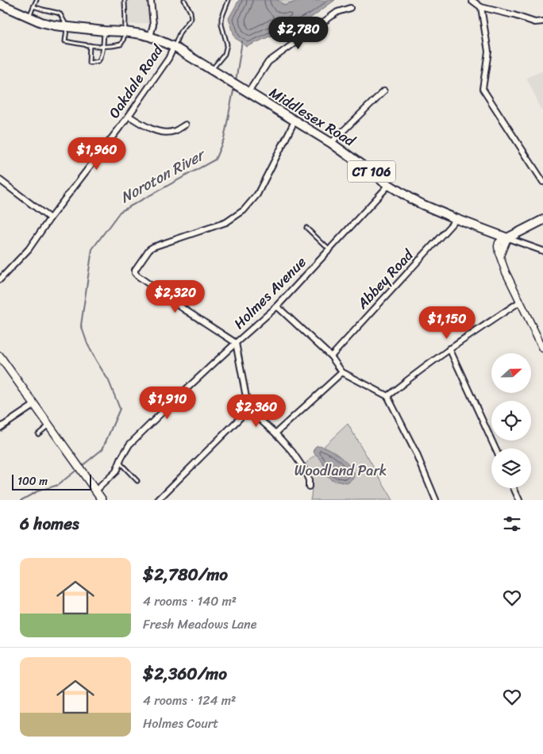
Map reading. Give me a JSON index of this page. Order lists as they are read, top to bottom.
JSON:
{
  "streets": {
    "main road": ["Middlesex Road", "CT 106"],
    "street": ["Oakdale Road", "Abbey Road", "Holmes Avenue"]
  },
  "crossings": [
    ["Oakdale Road", "CT 106"],
    ["Middlesex Road", "CT 106"],
    ["Middlesex Road", "Abbey Road"],
    ["Middlesex Road", "Holmes Avenue"]
  ],
  "water": ["Noroton River"],
  "parks": ["Woodland Park"],
  "scale_bar": "100 m",
  "north": "right",
  "page": {
    "price": [
      "$2,780",
      "$1,960",
      "$2,320",
      "$1,150",
      "$1,910",
      "$2,360"
    ],
    "scale": "100 m",
    "heading": "6 homes",
    "list": [
      {
        "name": "$2,780/mo",
        "note": "4 rooms · 140 m² · Fresh Meadows Lane"
      },
      {
        "name": "$2,360/mo",
        "note": "4 rooms · 124 m² · Holmes Court"
      }
    ]
  }
}
